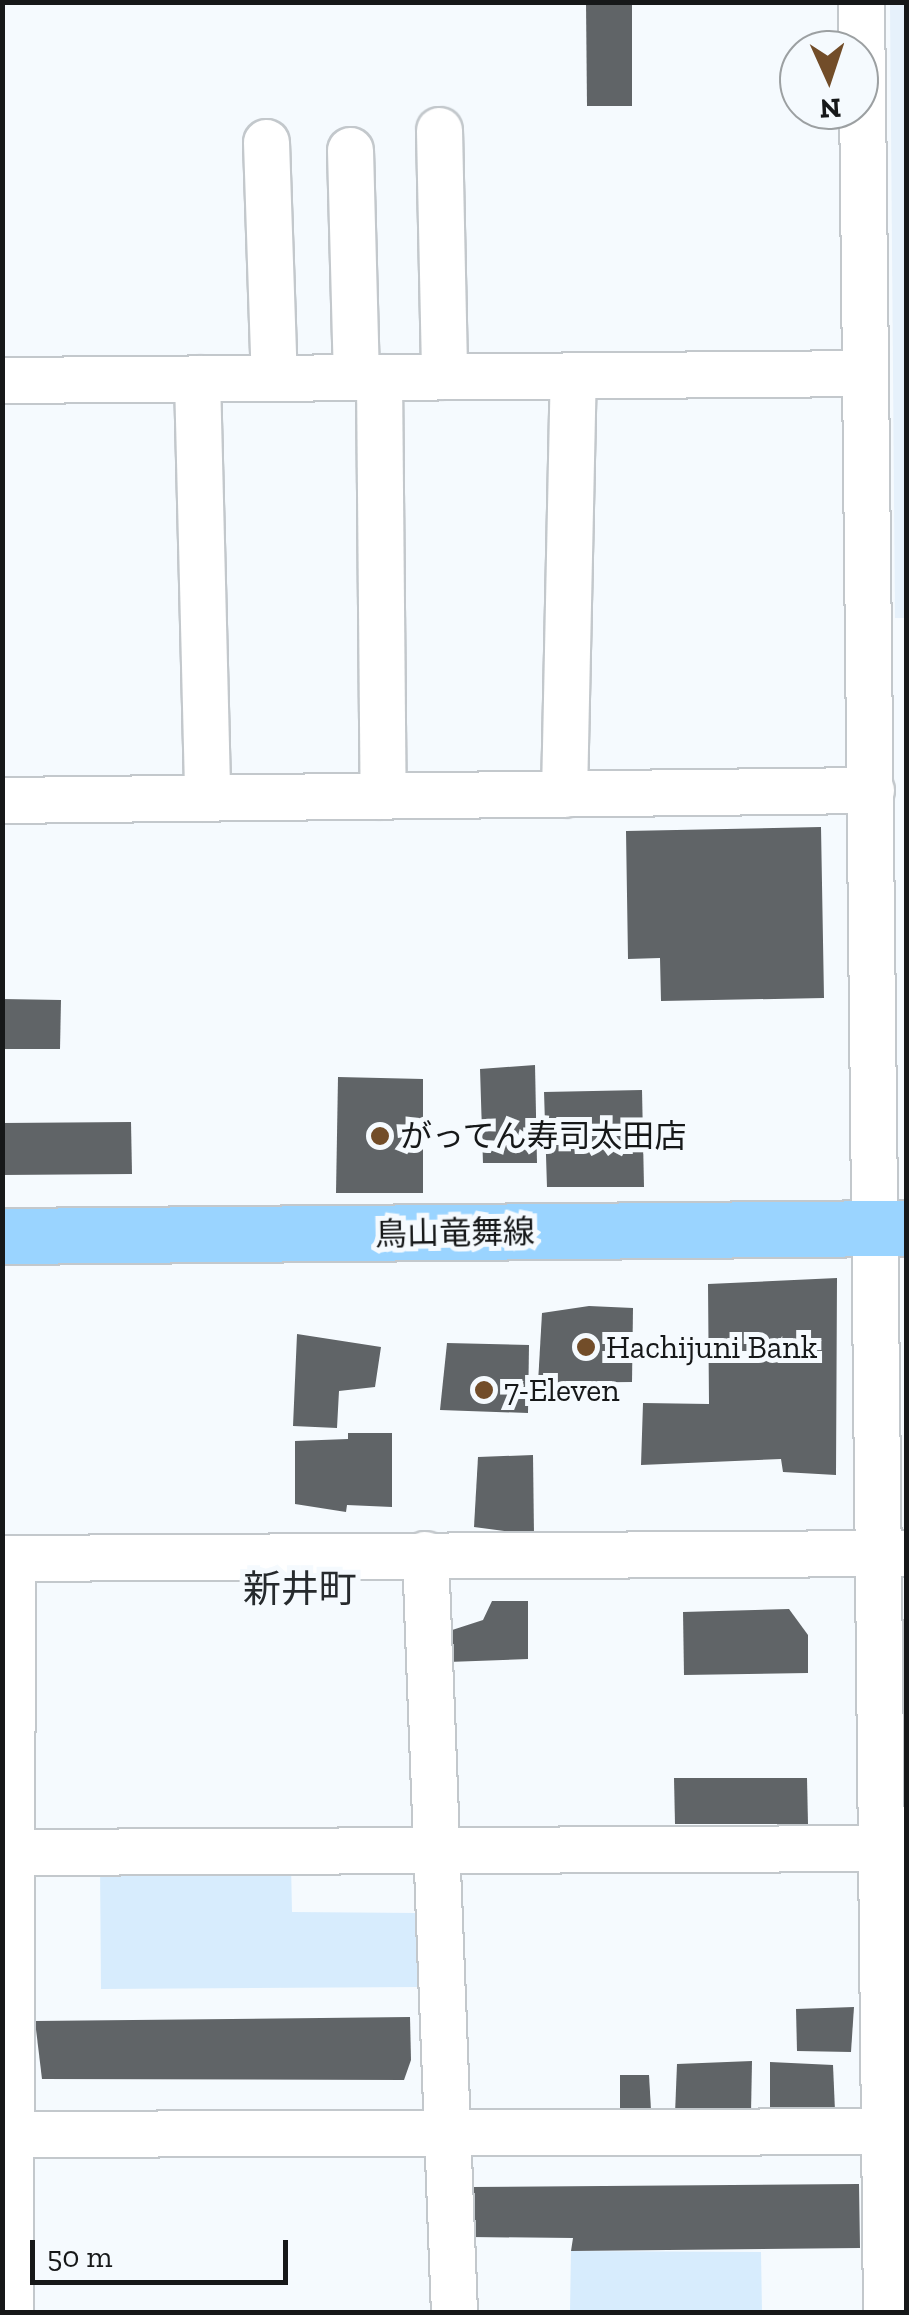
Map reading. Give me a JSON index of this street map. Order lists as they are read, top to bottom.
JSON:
{
  "streets": {
    "main road": ["鳥山竜舞線"]
  },
  "districts": ["新井町"],
  "places": ["がってん寿司太田店", "Hachijuni Bank", "7-Eleven"],
  "scale_bar": "50 m",
  "north": "bottom"
}
